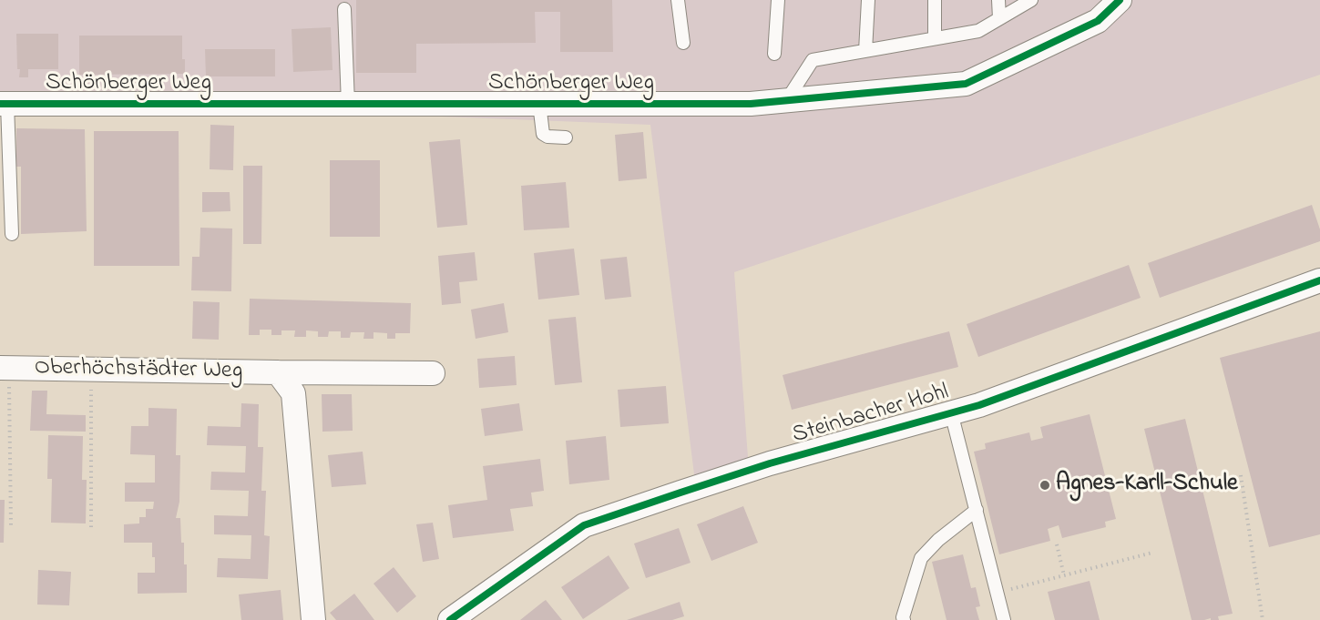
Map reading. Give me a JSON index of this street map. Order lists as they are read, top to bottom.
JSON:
{
  "streets": {
    "street": ["Schönberger Weg", "Oberhöchstädter Weg", "Steinbacher Hohl"]
  },
  "places": ["Agnes-Karll-Schule"]
}
